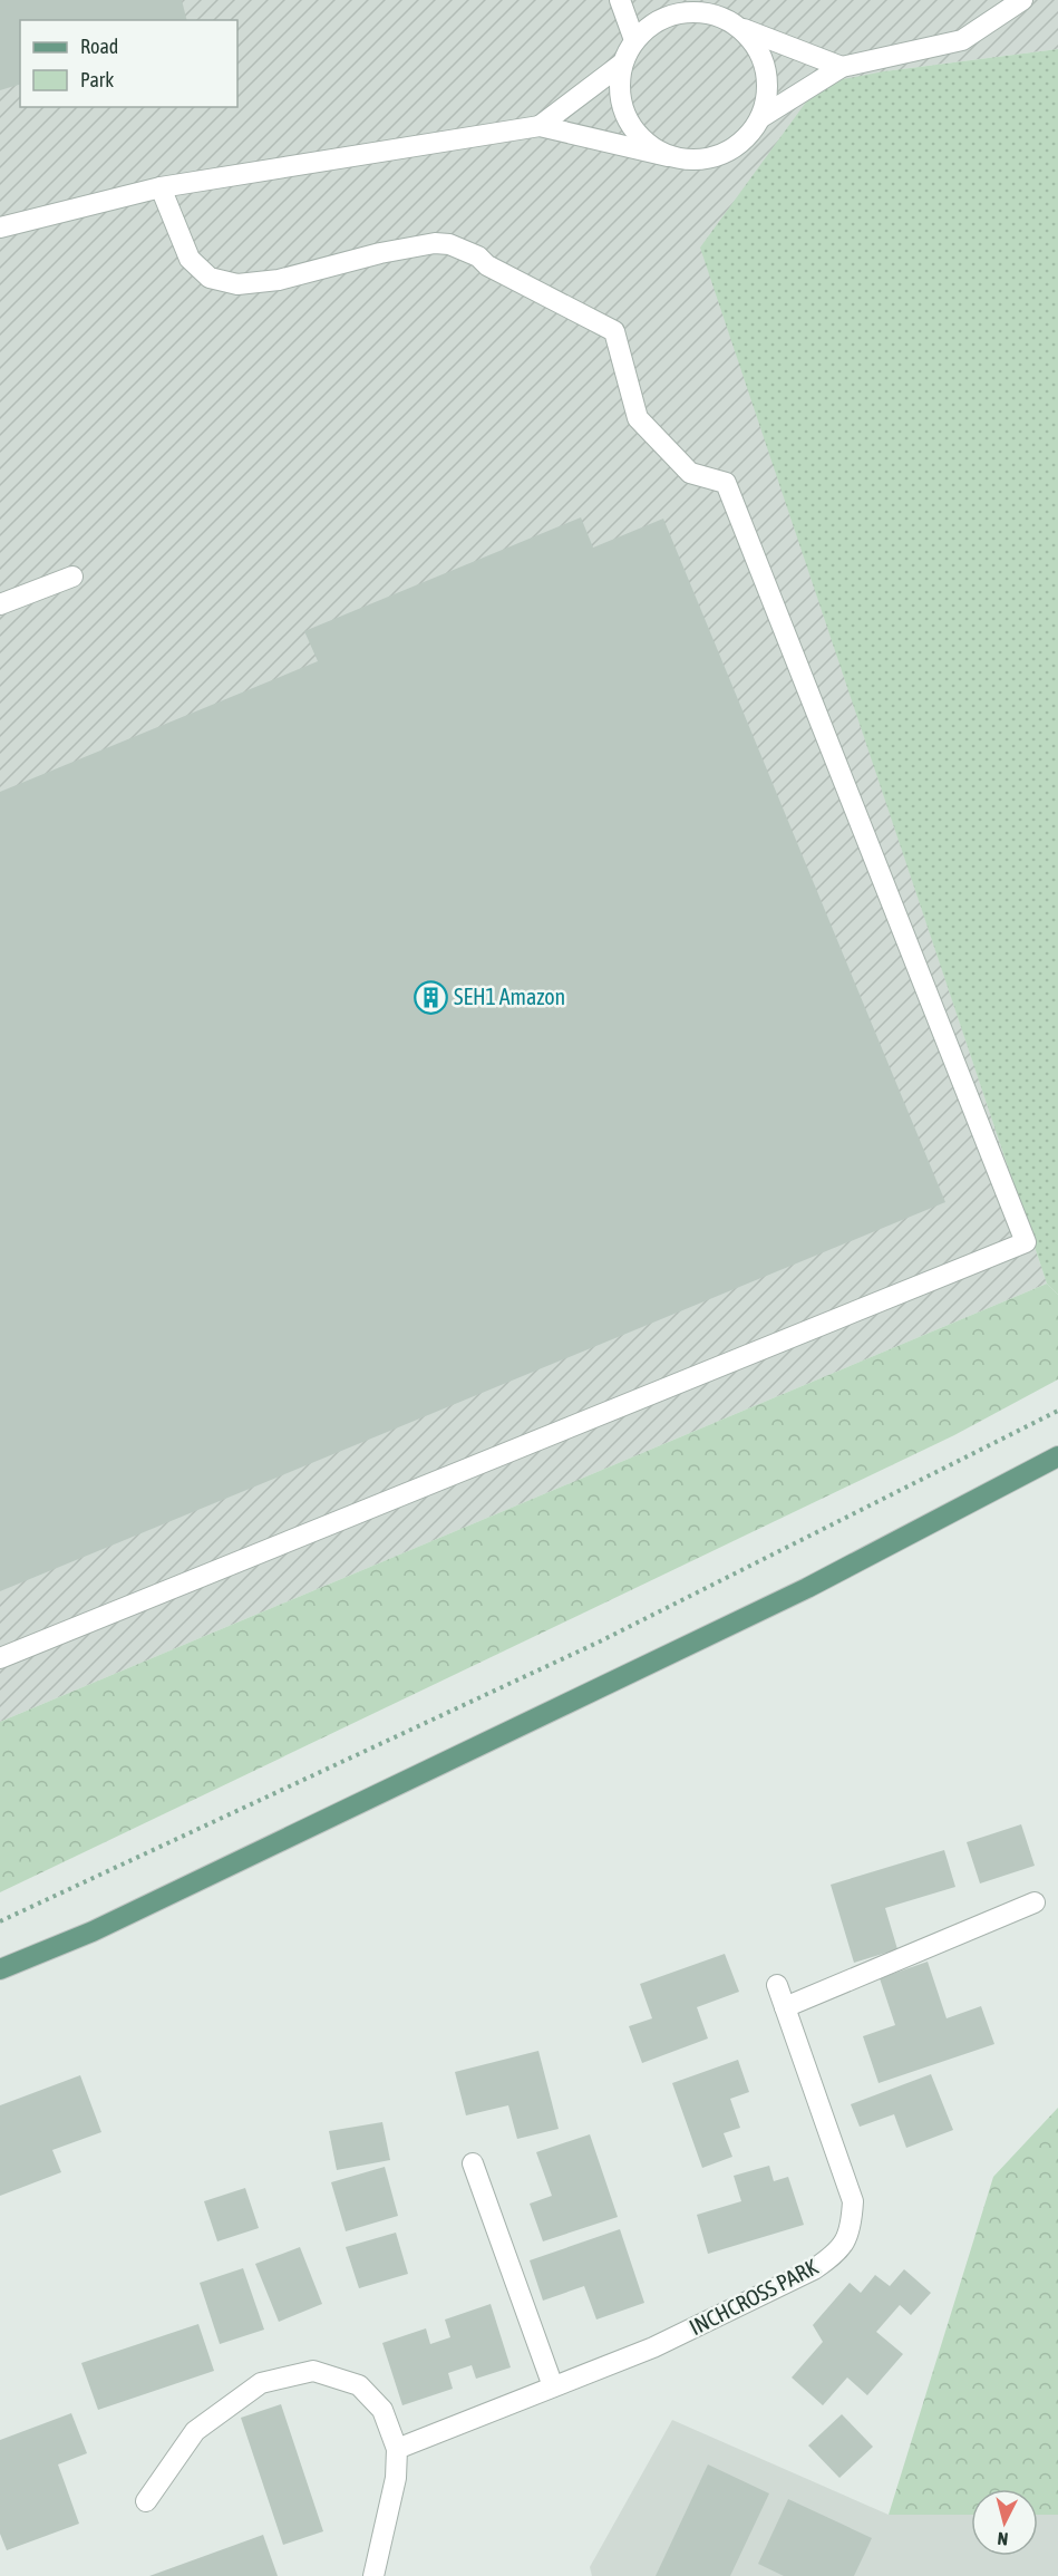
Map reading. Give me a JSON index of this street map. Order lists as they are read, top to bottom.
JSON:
{
  "streets": {
    "street": ["INCHCROSS PARK"]
  },
  "places": {
    "building": ["SEH1 Amazon"]
  },
  "legend": ["Road", "Park"],
  "north": "bottom"
}
